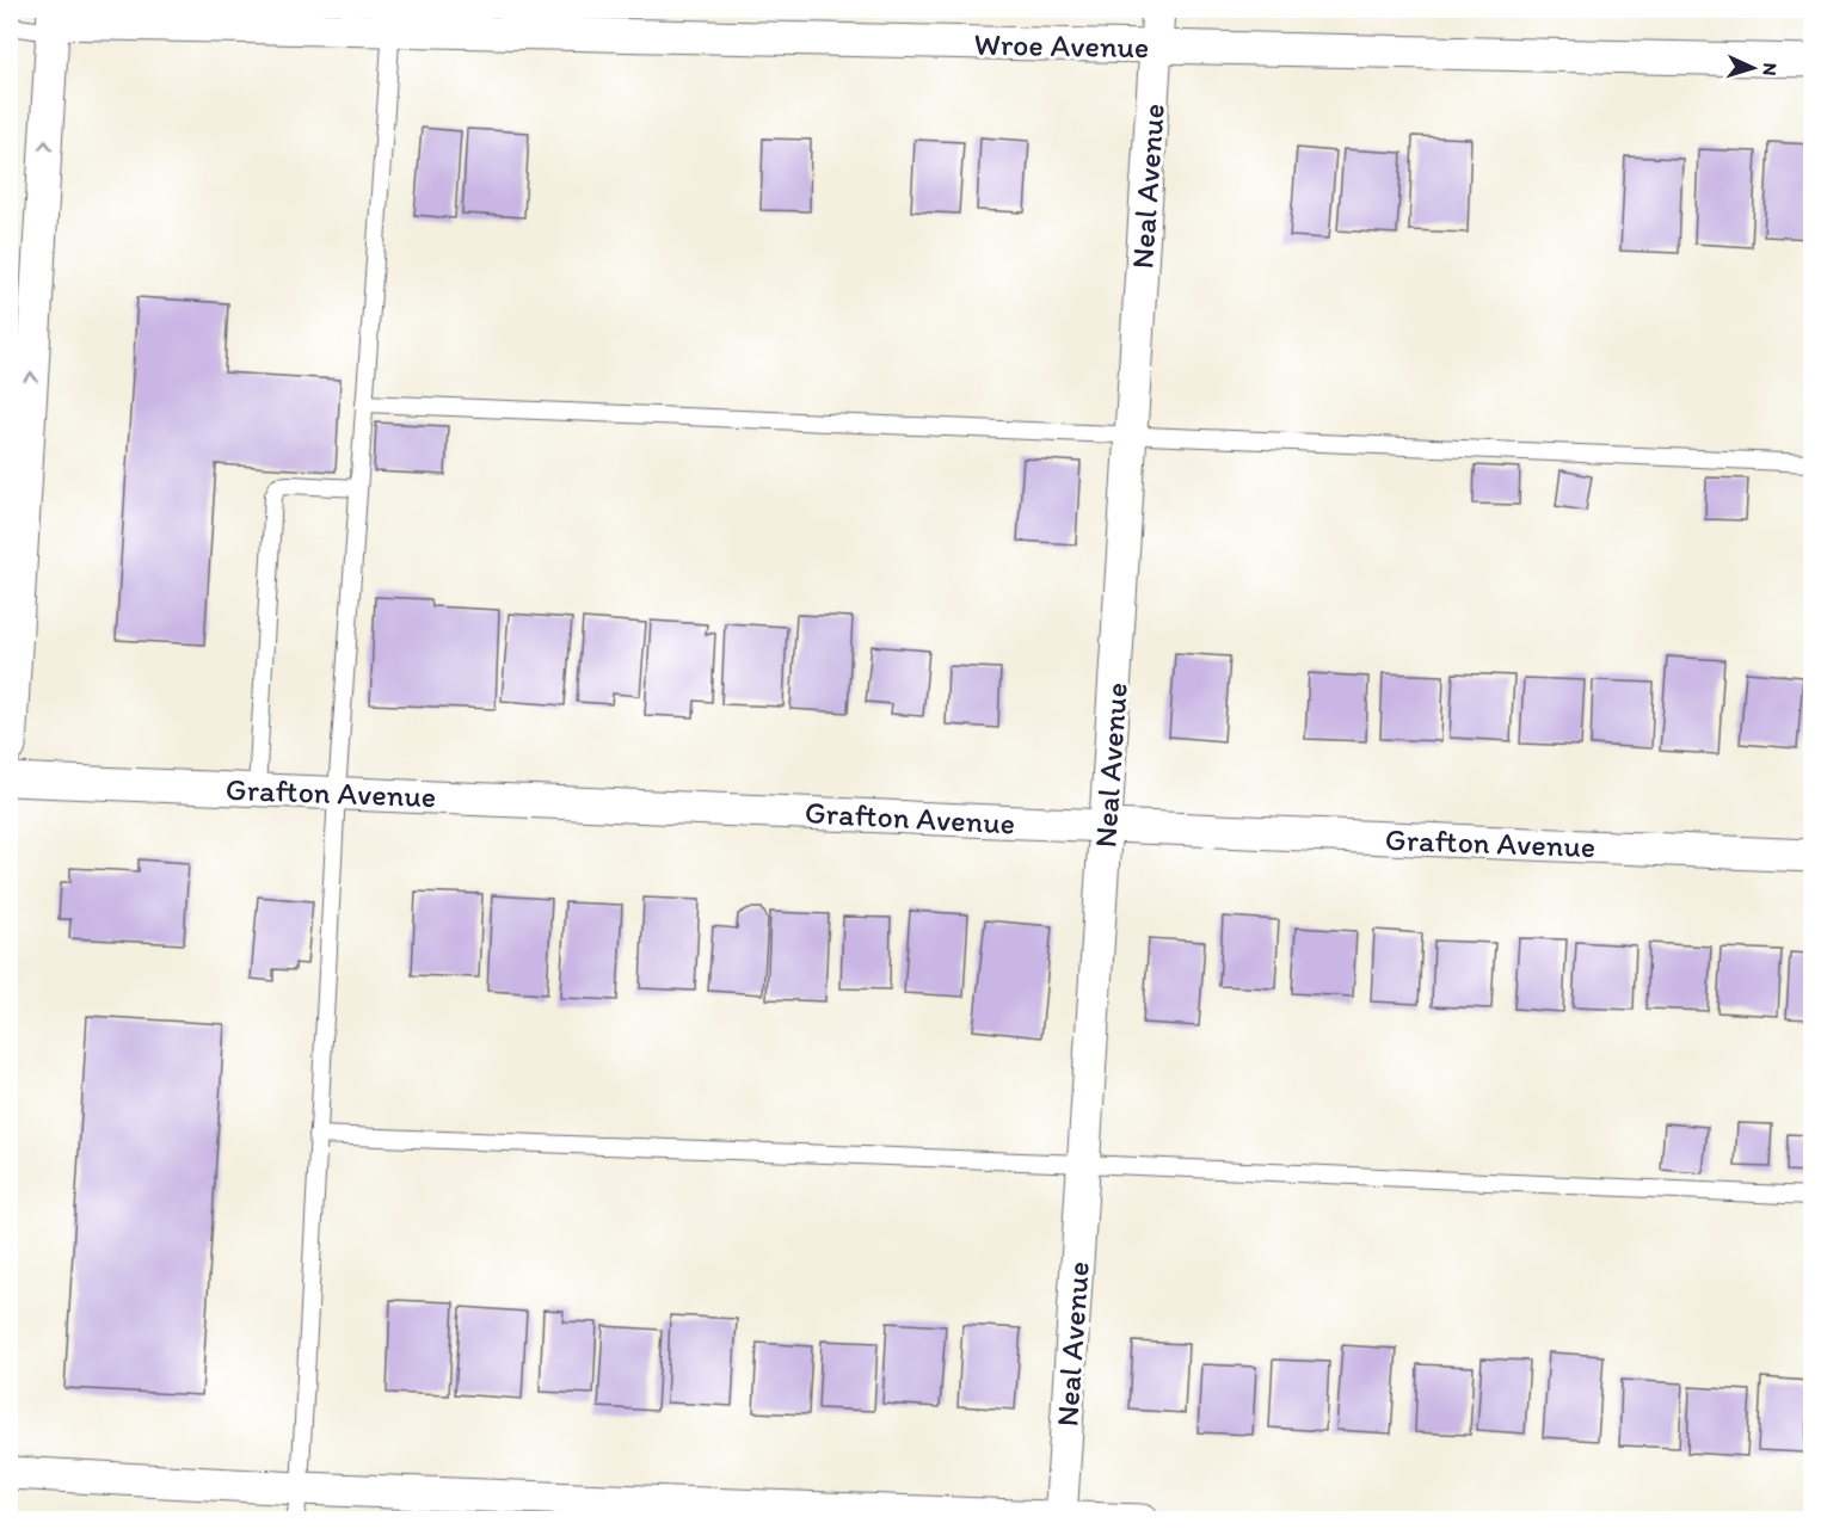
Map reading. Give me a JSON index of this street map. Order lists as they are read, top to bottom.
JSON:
{
  "streets": {
    "street": ["Wroe Avenue", "Neal Avenue", "Grafton Avenue"]
  },
  "crossings": [
    ["Wroe Avenue", "Neal Avenue"],
    ["Neal Avenue", "Grafton Avenue"]
  ],
  "north": "right"
}
